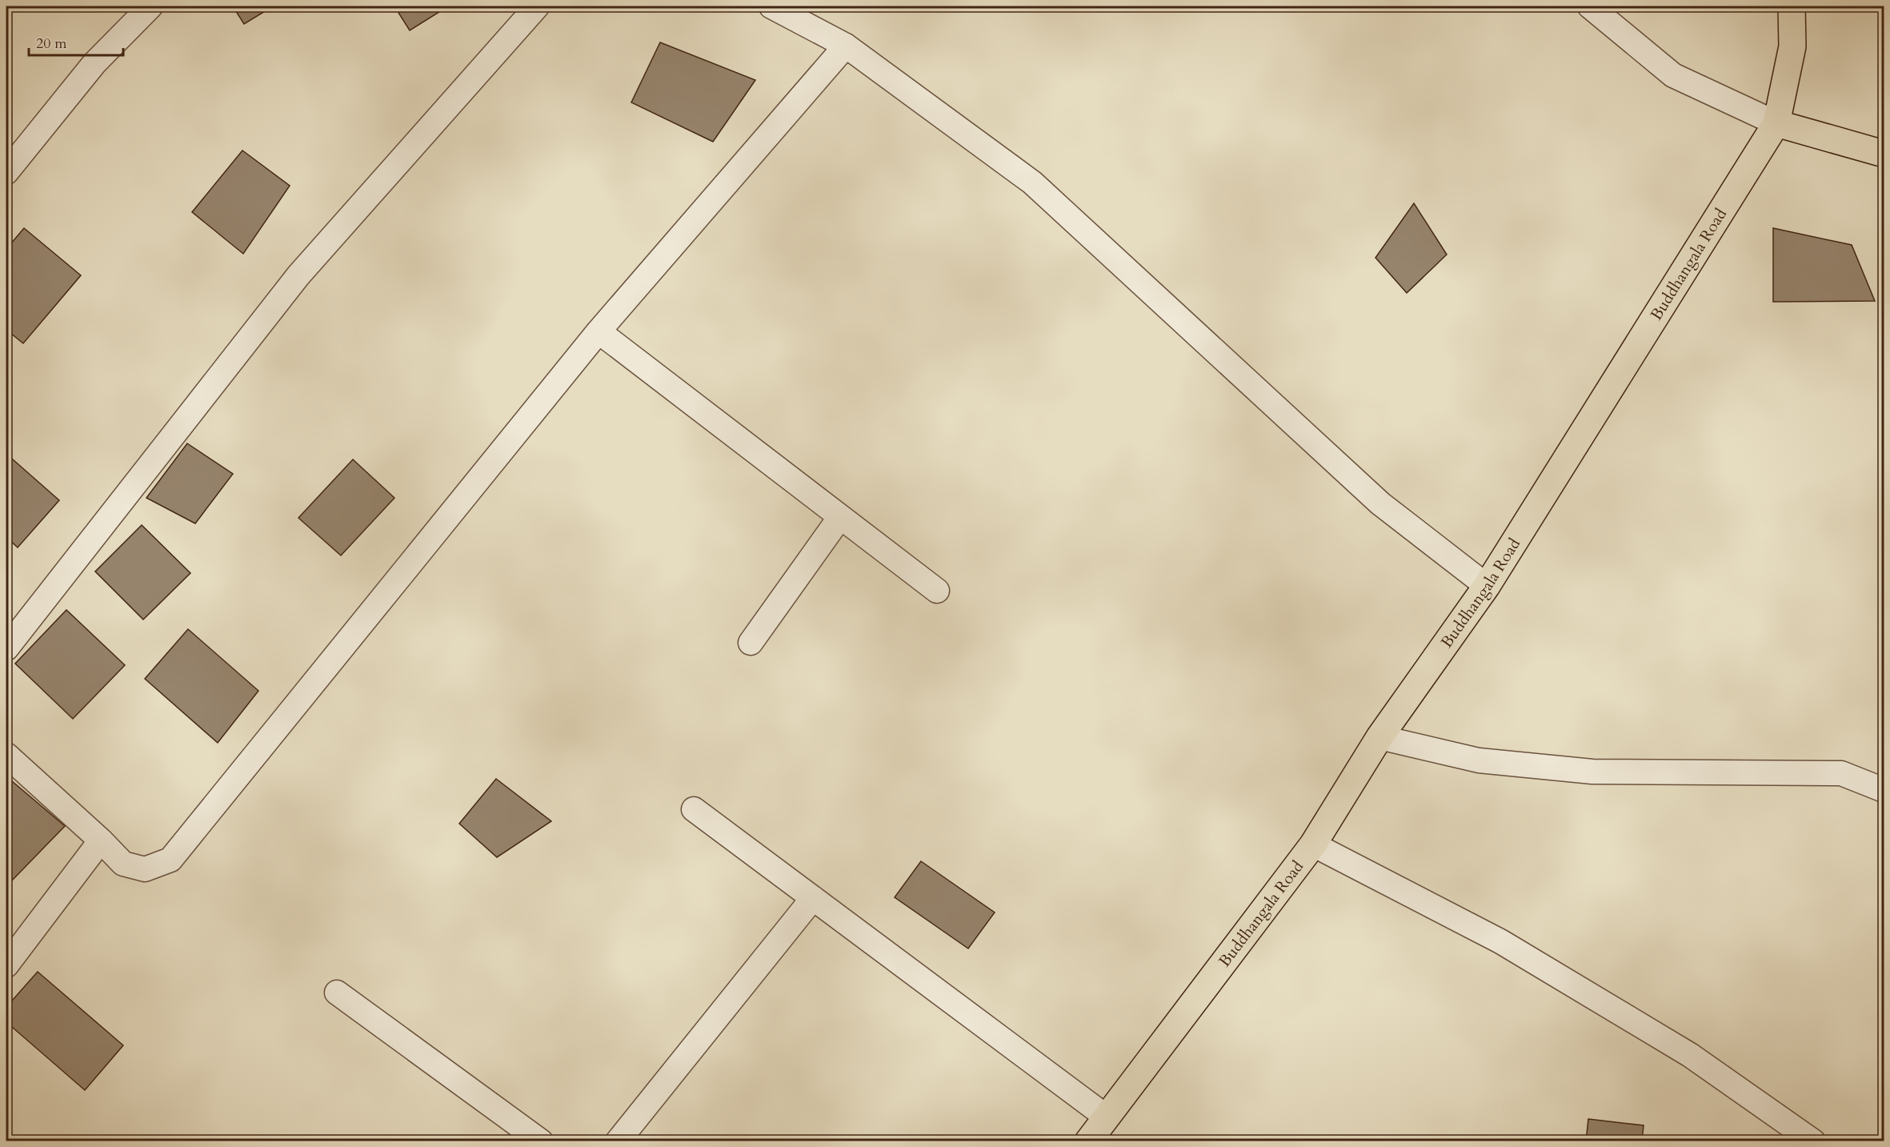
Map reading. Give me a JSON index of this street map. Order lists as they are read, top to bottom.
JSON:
{
  "streets": {
    "main road": ["Buddhangala Road"]
  },
  "scale_bar": "20 m"
}
